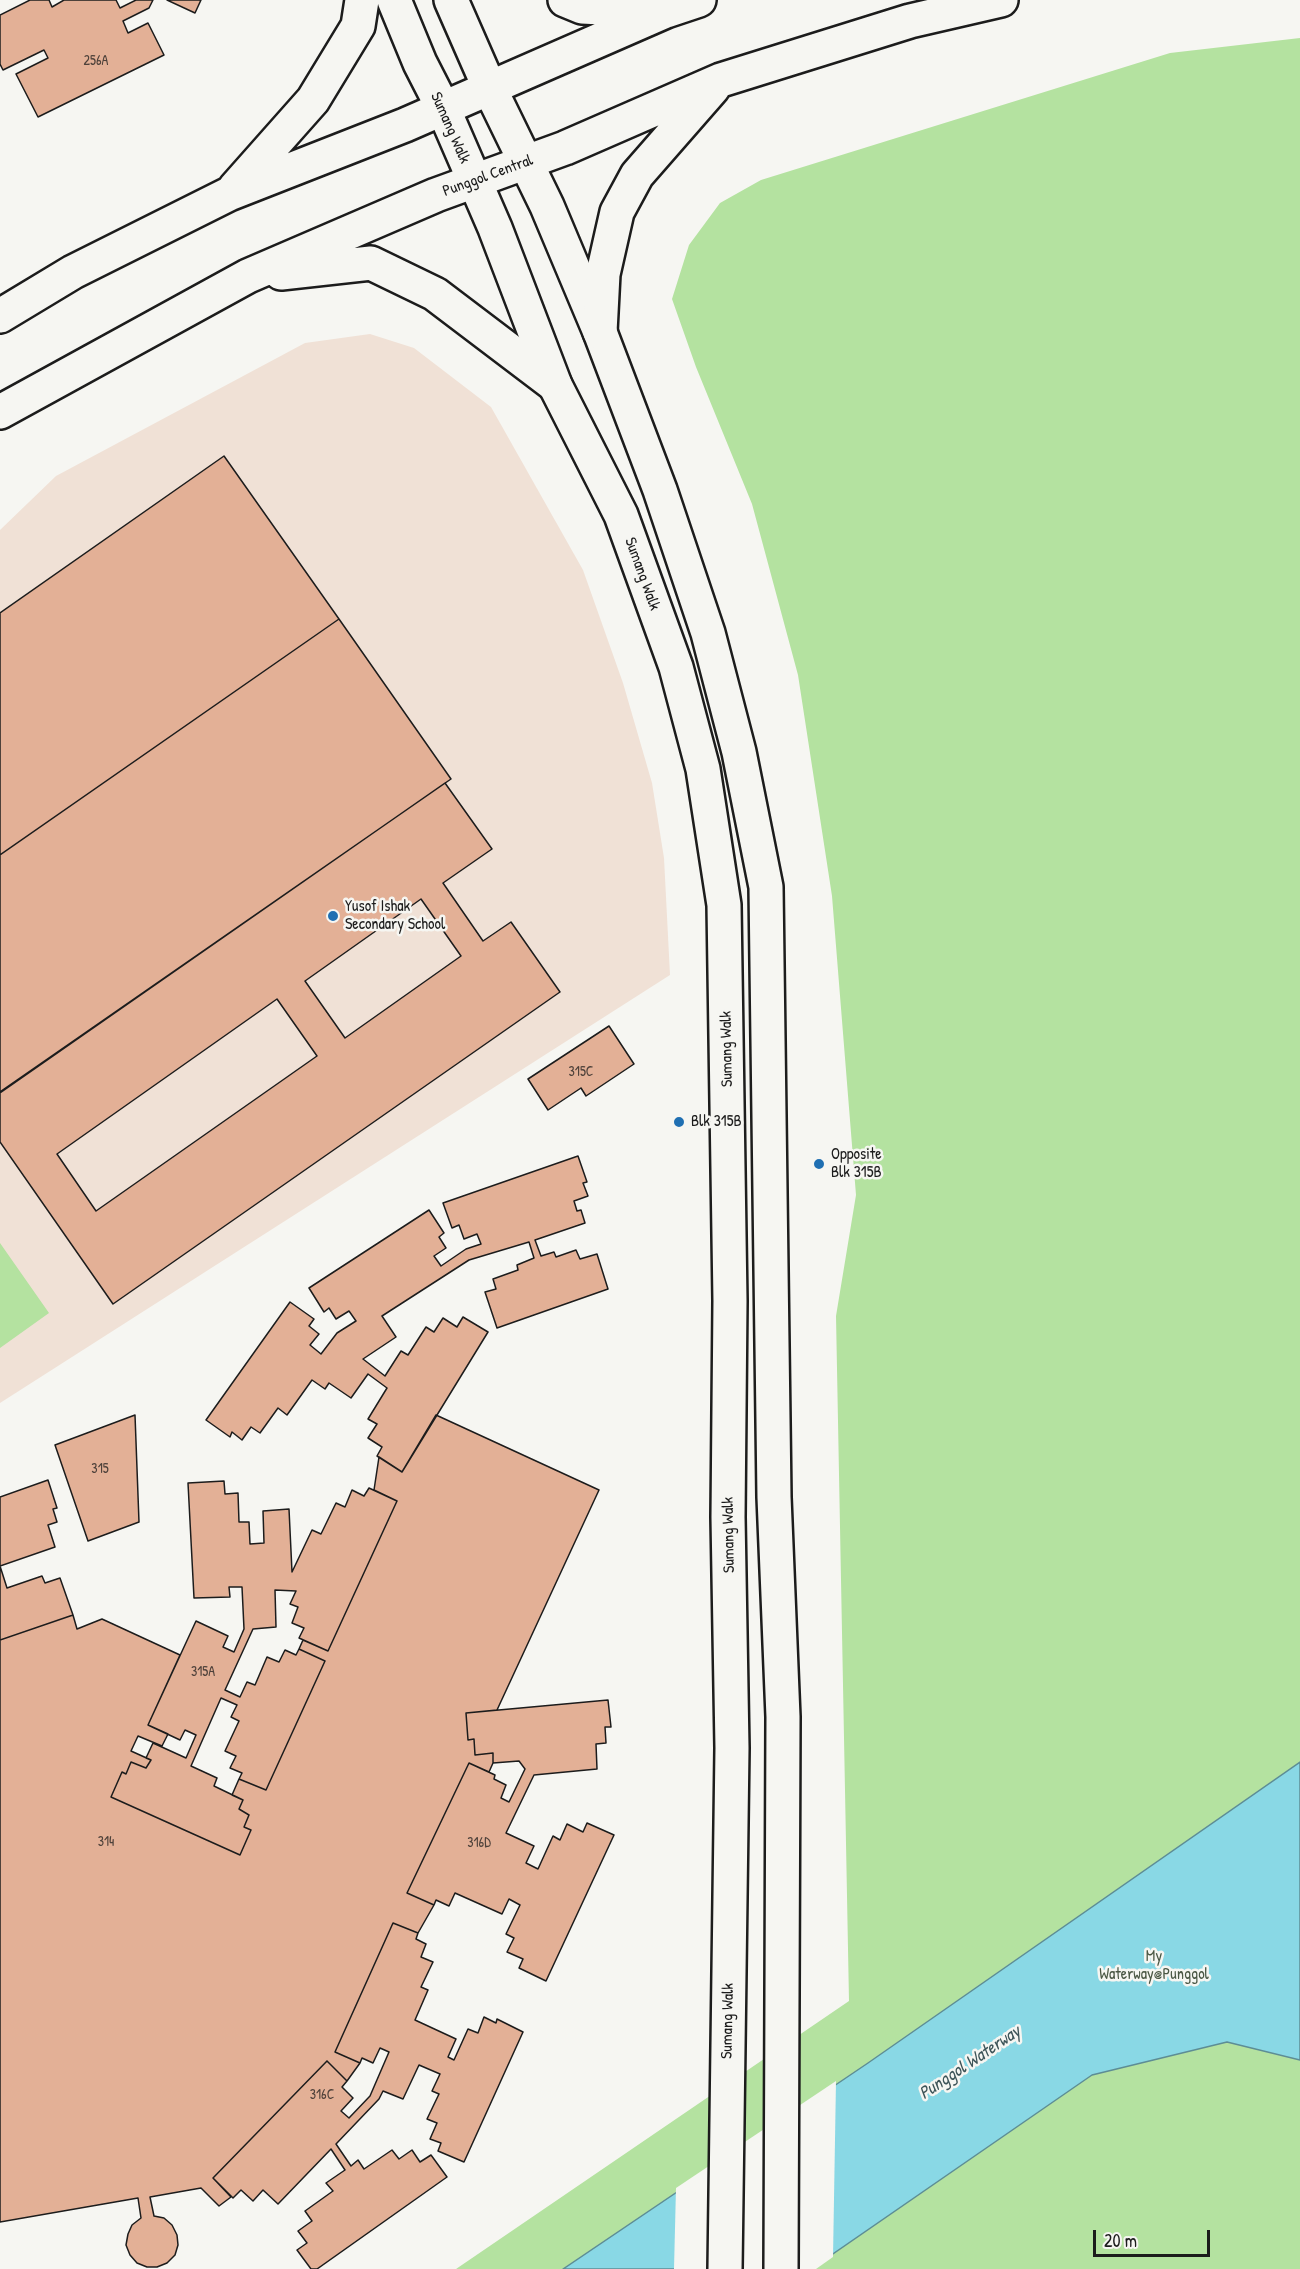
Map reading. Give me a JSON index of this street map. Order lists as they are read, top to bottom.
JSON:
{
  "streets": {
    "street": ["Sumang Walk", "Punggol Central"]
  },
  "crossings": [
    ["Sumang Walk", "Punggol Central"]
  ],
  "water": ["Punggol Waterway"],
  "parks": ["My Waterway@Punggol"],
  "places": ["Yusof Ishak Secondary School", "Blk 315B", "Opposite Blk 315B"],
  "house_numbers": [
    "256A",
    "315C",
    "315",
    "315A",
    "314",
    "316D",
    "316C"
  ],
  "scale_bar": "20 m"
}
